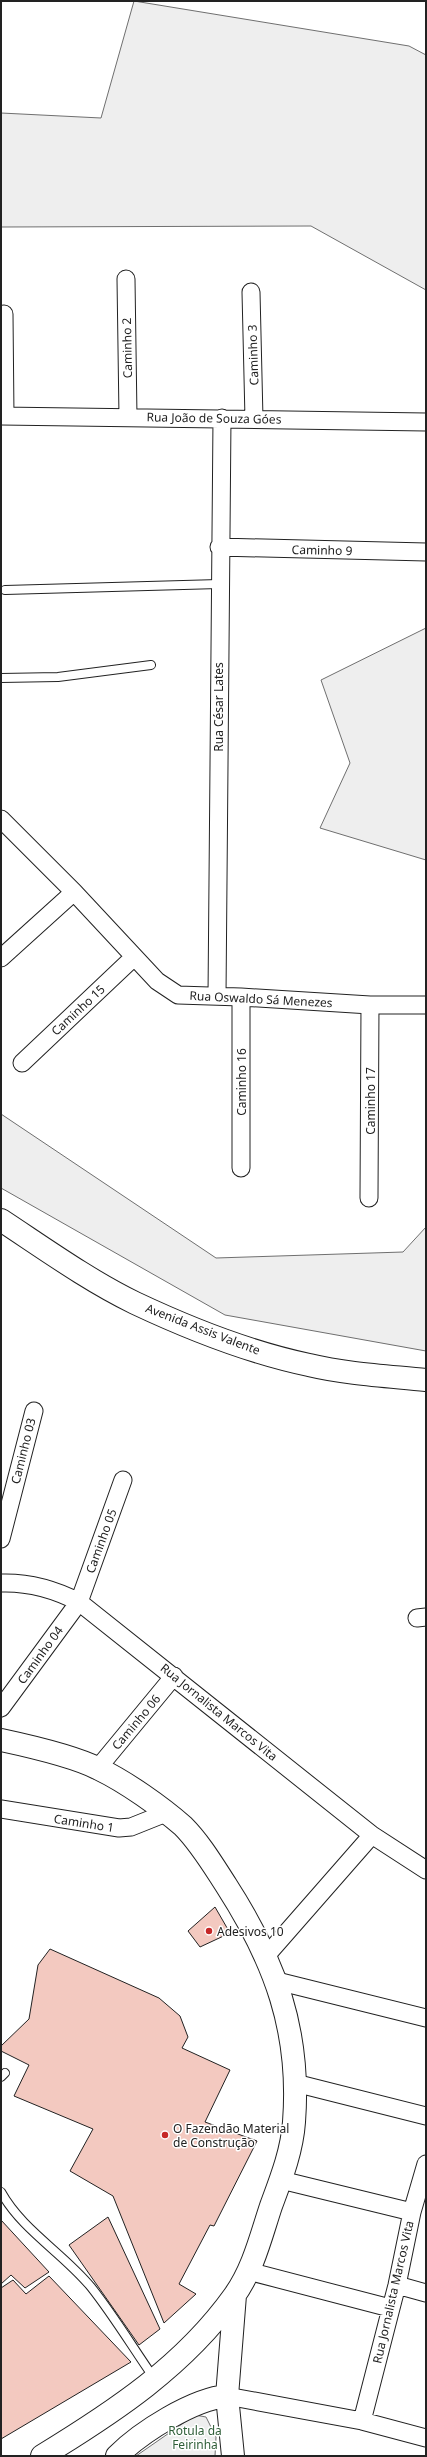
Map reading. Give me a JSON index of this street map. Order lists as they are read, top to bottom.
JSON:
{
  "streets": {
    "main road": ["Avenida Assis Valente"],
    "street": [
      "Caminho 2",
      "Caminho 3",
      "Rua João de Souza Góes",
      "Caminho 9",
      "Rua César Lates",
      "Rua Oswaldo Sá Menezes",
      "Caminho 15",
      "Caminho 16",
      "Caminho 17",
      "Caminho 03",
      "Caminho 05",
      "Caminho 04",
      "Rua Jornalista Marcos Vita",
      "Caminho 06",
      "Caminho 1"
    ]
  },
  "crossings": [
    ["Caminho 2", "Rua João de Souza Góes"],
    ["Caminho 3", "Rua João de Souza Góes"],
    ["Rua João de Souza Góes", "Rua César Lates"],
    ["Caminho 9", "Rua César Lates"],
    ["Rua César Lates", "Rua Oswaldo Sá Menezes"],
    ["Rua Oswaldo Sá Menezes", "Caminho 15"],
    ["Rua Oswaldo Sá Menezes", "Caminho 16"],
    ["Rua Oswaldo Sá Menezes", "Caminho 17"],
    ["Caminho 05", "Caminho 04"],
    ["Caminho 05", "Rua Jornalista Marcos Vita"],
    ["Caminho 04", "Rua Jornalista Marcos Vita"],
    ["Rua Jornalista Marcos Vita", "Caminho 06"]
  ],
  "parks": ["Rotula da Feirinha"],
  "places": ["Adesivos 10", "O Fazendão Material de Construção"]
}
